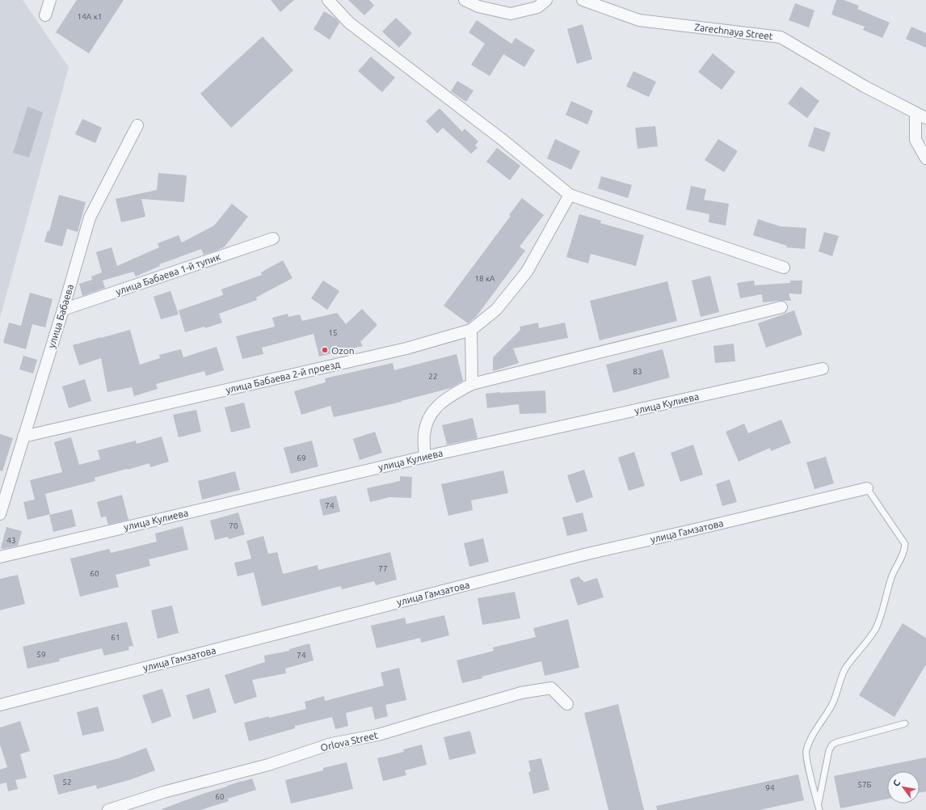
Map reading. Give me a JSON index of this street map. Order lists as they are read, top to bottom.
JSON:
{
  "streets": {
    "street": [
      "Zarechnaya Street",
      "улица Бабаева 1-й тупик",
      "улица Бабаева",
      "улица Бабаева 2-й проезд",
      "улица Кулиева",
      "улица Гамзатова",
      "Orlova Street"
    ]
  },
  "crossings": [
    ["улица Бабаева 1-й тупик", "улица Бабаева"],
    ["улица Бабаева", "улица Бабаева 2-й проезд"]
  ],
  "places": ["Ozon"],
  "house_numbers": [
    "14А к1",
    "18 кА",
    "15",
    "83",
    "22",
    "69",
    "74",
    "70",
    "43",
    "77",
    "60",
    "61",
    "59",
    "74",
    "52",
    "57Б",
    "94",
    "60"
  ],
  "north": "top left"
}
